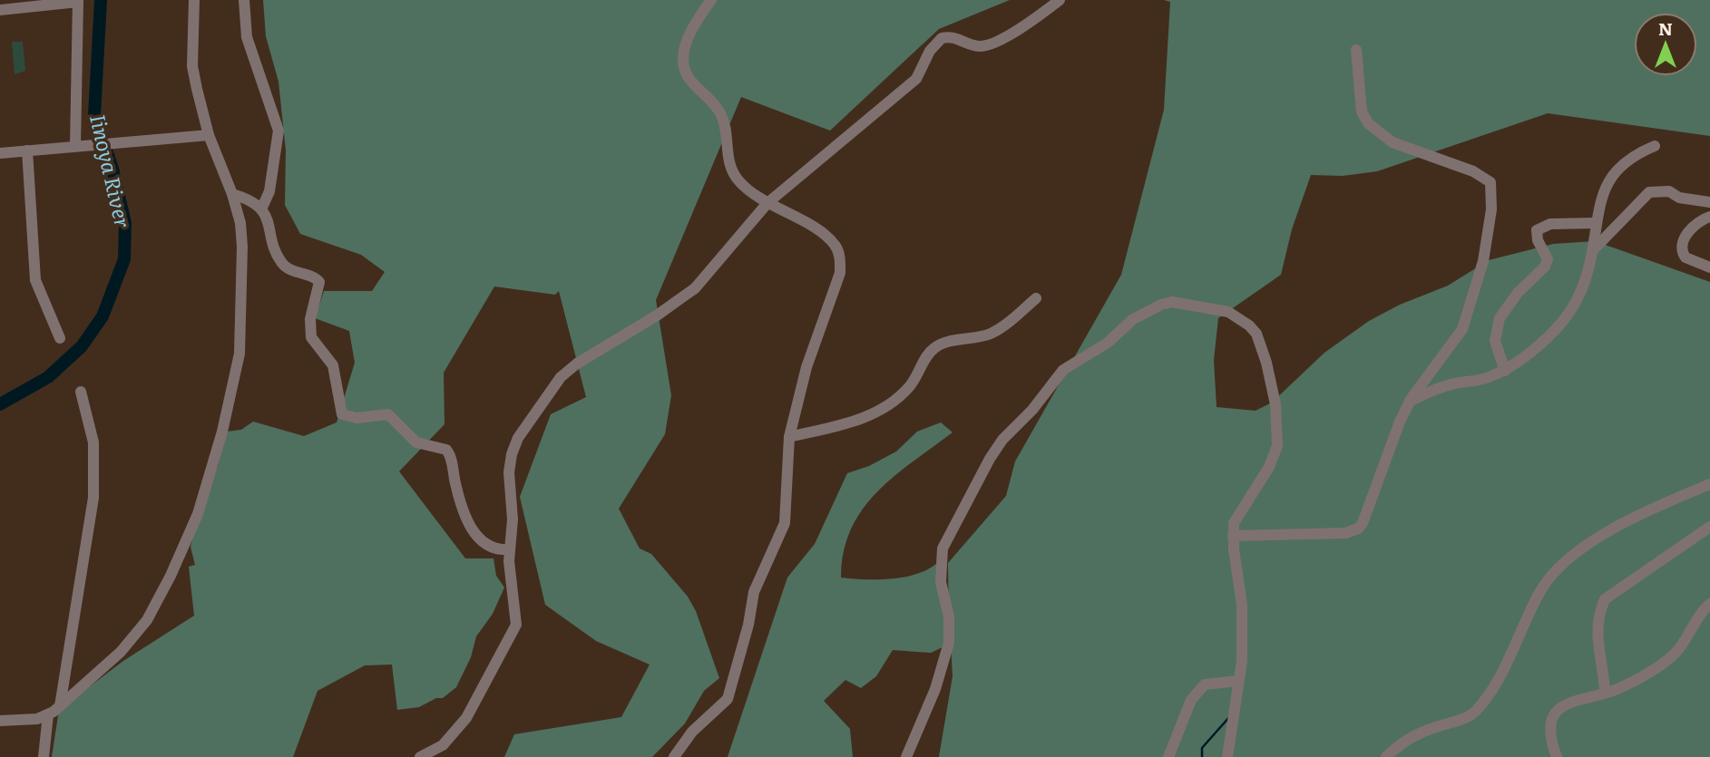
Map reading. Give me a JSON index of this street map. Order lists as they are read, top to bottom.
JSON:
{
  "water": ["Iinoya River"],
  "north": "top"
}
